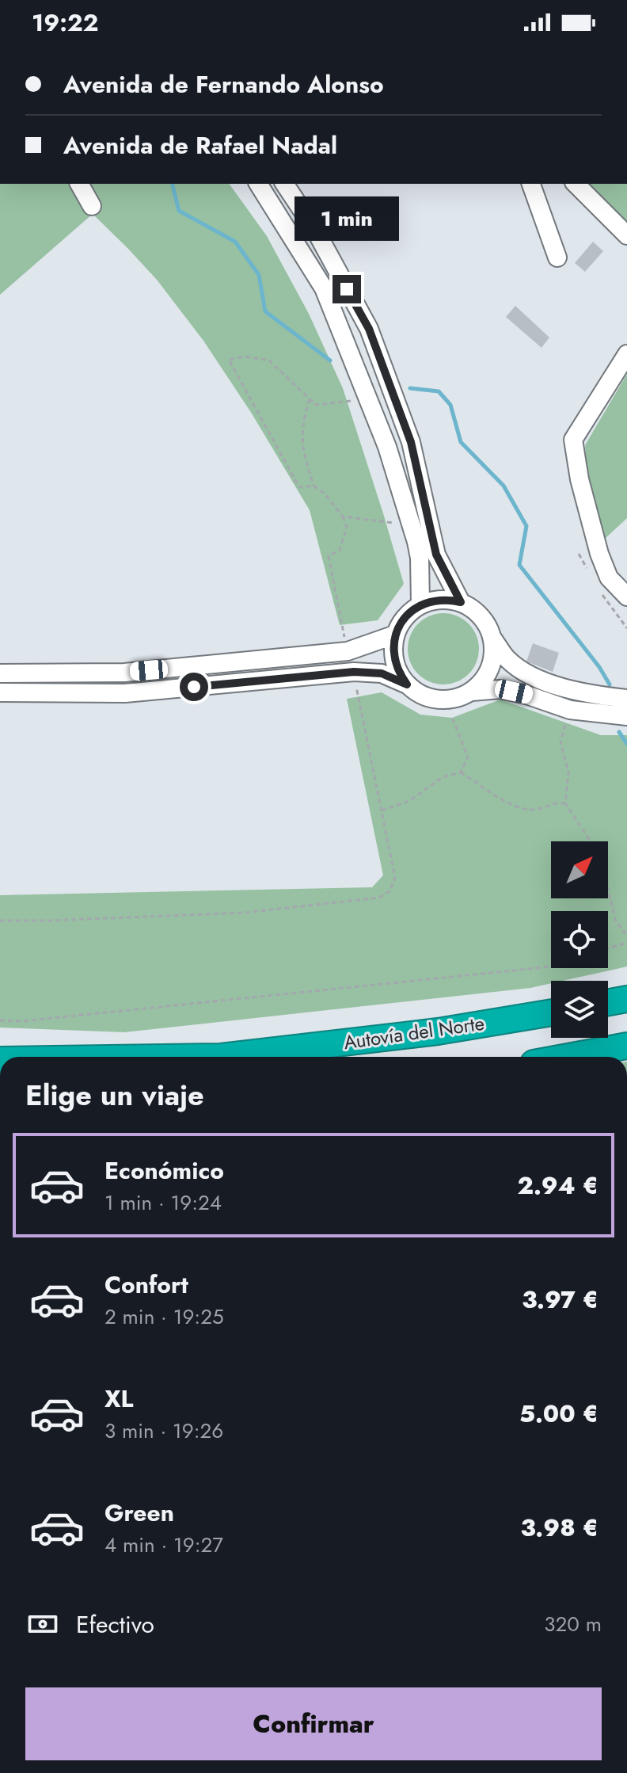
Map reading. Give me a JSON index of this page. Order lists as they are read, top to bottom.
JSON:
{
  "streets": {
    "highway": ["Autovía del Norte"]
  },
  "north": "top right",
  "page": {
    "status": "19:22",
    "banner": ["Avenida de Fernando Alonso", "Avenida de Rafael Nadal"],
    "bubble": "1 min",
    "heading": "Elige un viaje",
    "list": [
      {
        "name": "Económico",
        "note": "1 min · 19:24",
        "value": "2.94 €"
      },
      {
        "name": "Confort",
        "note": "2 min · 19:25",
        "value": "3.97 €"
      },
      {
        "name": "XL",
        "note": "3 min · 19:26",
        "value": "5.00 €"
      },
      {
        "name": "Green",
        "note": "4 min · 19:27",
        "value": "3.98 €"
      }
    ],
    "pay": ["Efectivo", "320 m"],
    "buttons": "Confirmar"
  }
}
